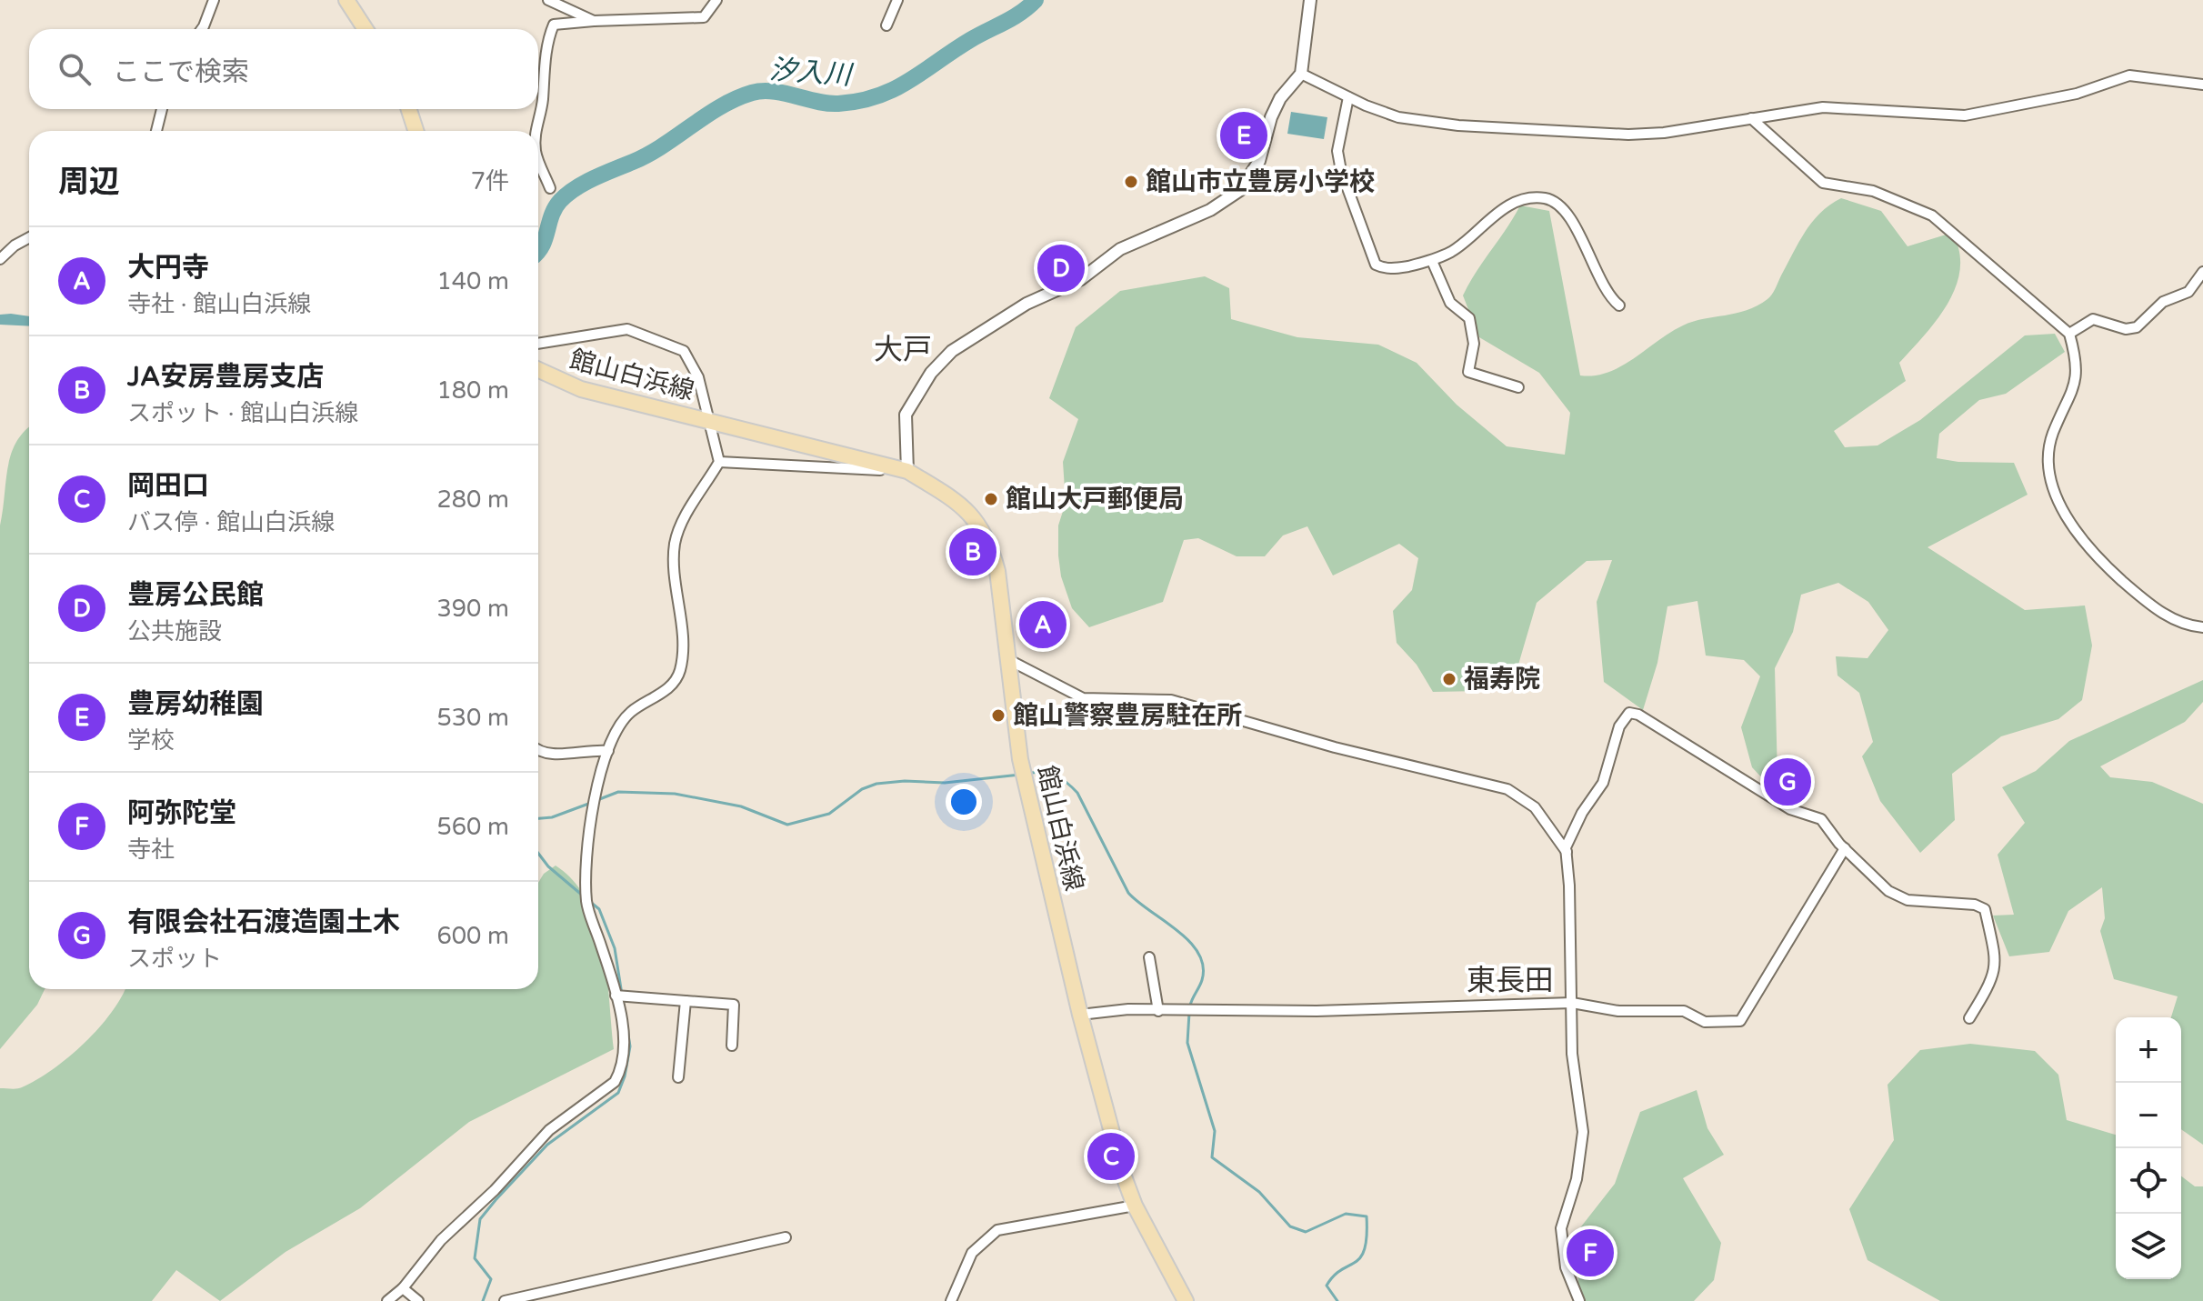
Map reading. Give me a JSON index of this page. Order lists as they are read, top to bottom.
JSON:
{
  "streets": {
    "main road": ["館山白浜線"]
  },
  "districts": ["大戸", "東長田"],
  "water": ["汐入川"],
  "places": [
    "館山市立豊房小学校",
    "館山大戸郵便局",
    "福寿院",
    "館山警察豊房駐在所"
  ],
  "page": {
    "search": "ここで検索",
    "pins": [
      "E",
      "D",
      "B",
      "A",
      "G",
      "C",
      "F"
    ],
    "heading": ["周辺", "7件"],
    "list": [
      {
        "mark": "A",
        "name": "大円寺",
        "note": "寺社 · 館山白浜線",
        "value": "140 m"
      },
      {
        "mark": "B",
        "name": "JA安房豊房支店",
        "note": "スポット · 館山白浜線",
        "value": "180 m"
      },
      {
        "mark": "C",
        "name": "岡田口",
        "note": "バス停 · 館山白浜線",
        "value": "280 m"
      },
      {
        "mark": "D",
        "name": "豊房公民館",
        "note": "公共施設",
        "value": "390 m"
      },
      {
        "mark": "E",
        "name": "豊房幼稚園",
        "note": "学校",
        "value": "530 m"
      },
      {
        "mark": "F",
        "name": "阿弥陀堂",
        "note": "寺社",
        "value": "560 m"
      },
      {
        "mark": "G",
        "name": "有限会社石渡造園土木",
        "note": "スポット",
        "value": "600 m"
      }
    ],
    "map_buttons": ["+", "−"]
  }
}
